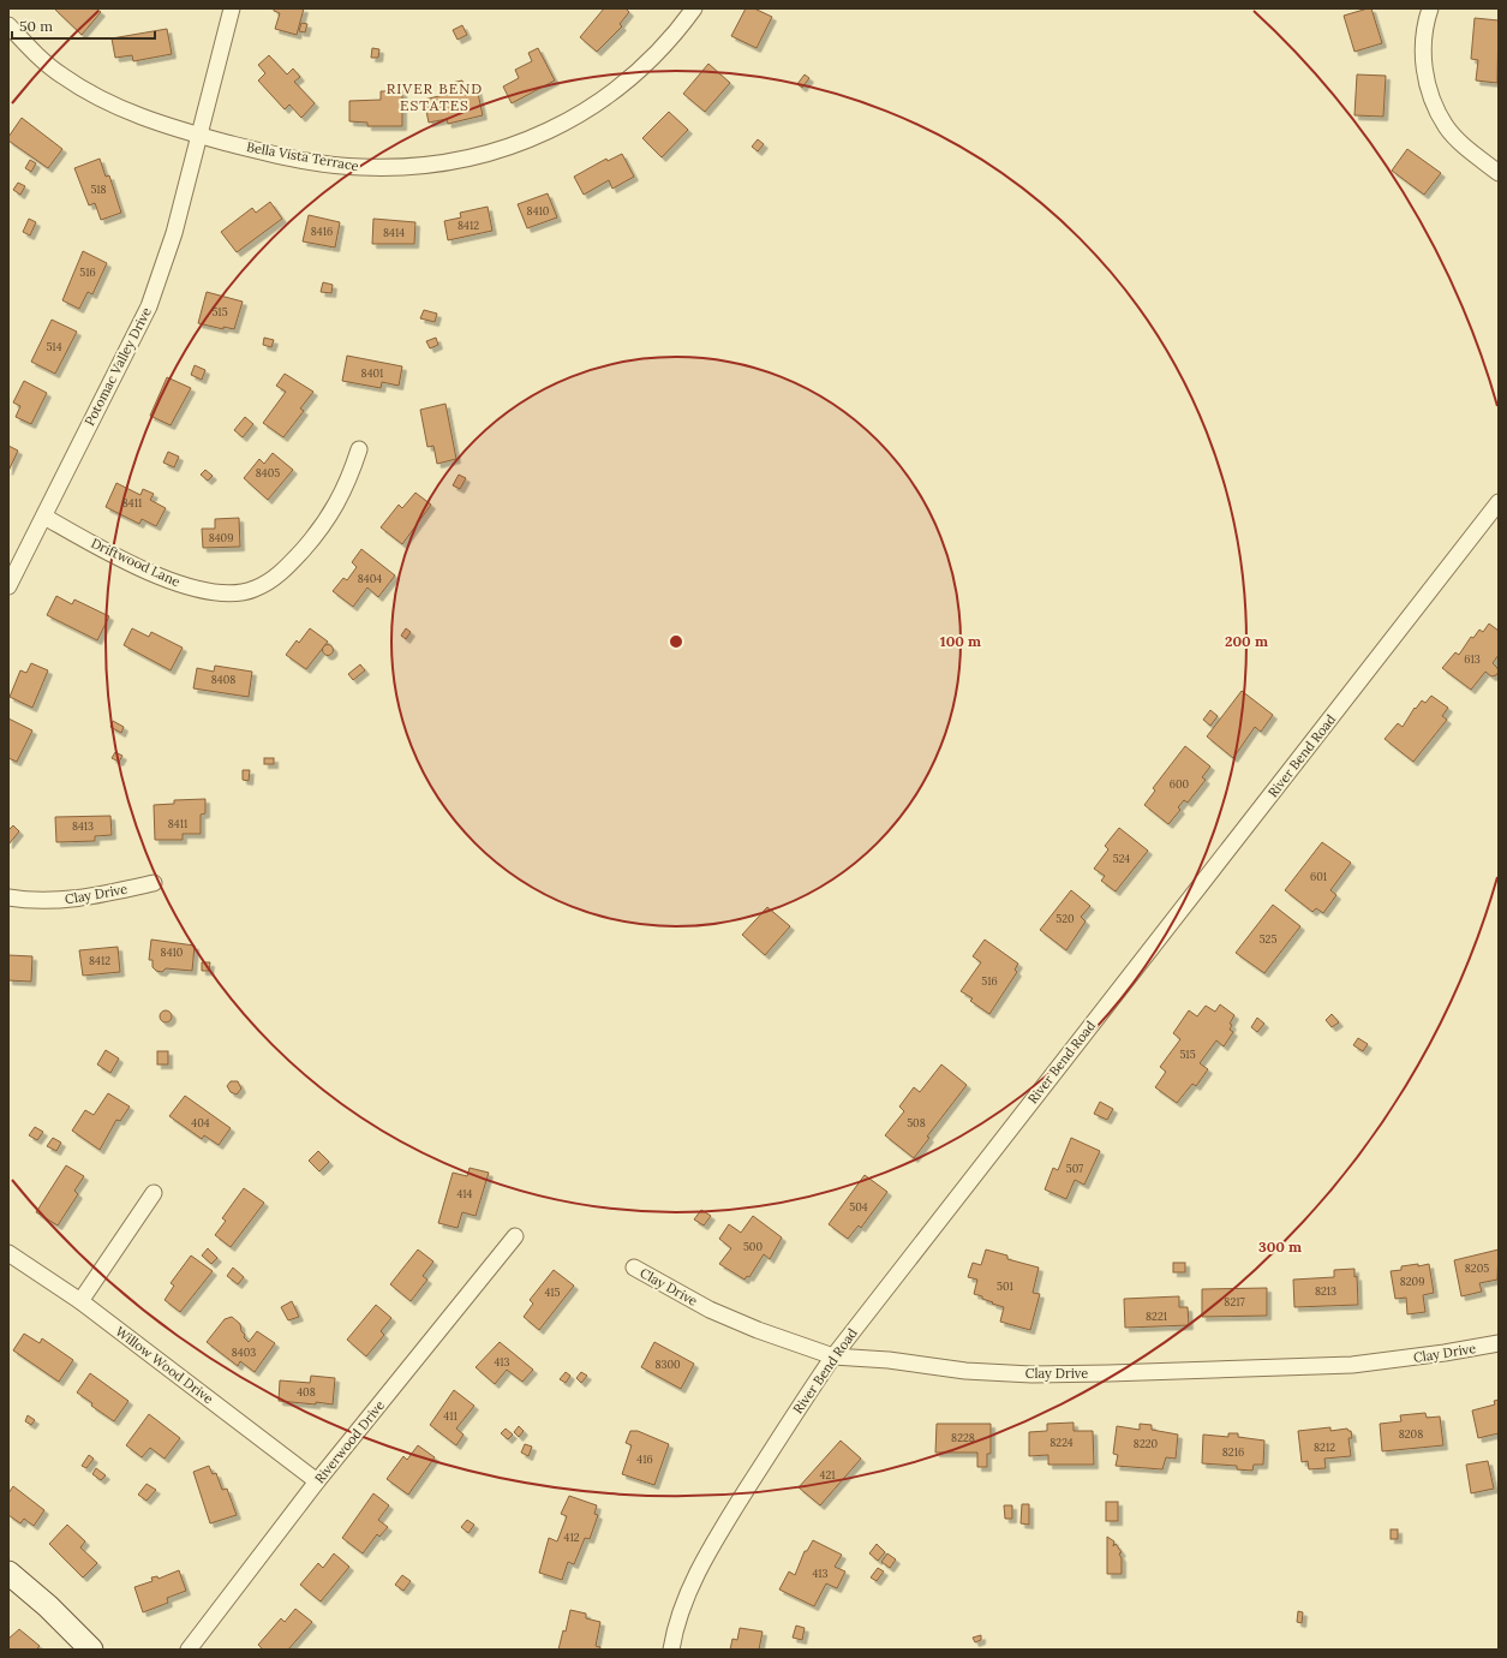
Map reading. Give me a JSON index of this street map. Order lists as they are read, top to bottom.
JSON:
{
  "streets": {
    "street": [
      "Bella Vista Terrace",
      "Potomac Valley Drive",
      "Driftwood Lane",
      "River Bend Road",
      "Clay Drive",
      "Willow Wood Drive",
      "Riverwood Drive"
    ]
  },
  "crossings": [
    ["Bella Vista Terrace", "Potomac Valley Drive"],
    ["Potomac Valley Drive", "Driftwood Lane"],
    ["River Bend Road", "Clay Drive"],
    ["Willow Wood Drive", "Riverwood Drive"]
  ],
  "districts": ["RIVER BEND ESTATES"],
  "house_numbers": [
    "518",
    "8410",
    "8412",
    "8416",
    "8414",
    "516",
    "515",
    "514",
    "8401",
    "8405",
    "8411",
    "8409",
    "8404",
    "613",
    "8408",
    "600",
    "8411",
    "8413",
    "524",
    "601",
    "520",
    "525",
    "8410",
    "8412",
    "516",
    "515",
    "404",
    "508",
    "507",
    "414",
    "504",
    "500",
    "8205",
    "8209",
    "501",
    "8213",
    "415",
    "8217",
    "8221",
    "8403",
    "413",
    "8300",
    "408",
    "411",
    "8208",
    "8228",
    "8224",
    "8220",
    "8212",
    "8216",
    "416",
    "421",
    "412",
    "413"
  ],
  "scale_bar": "50 m",
  "rings": ["100 m", "200 m", "300 m"]
}
